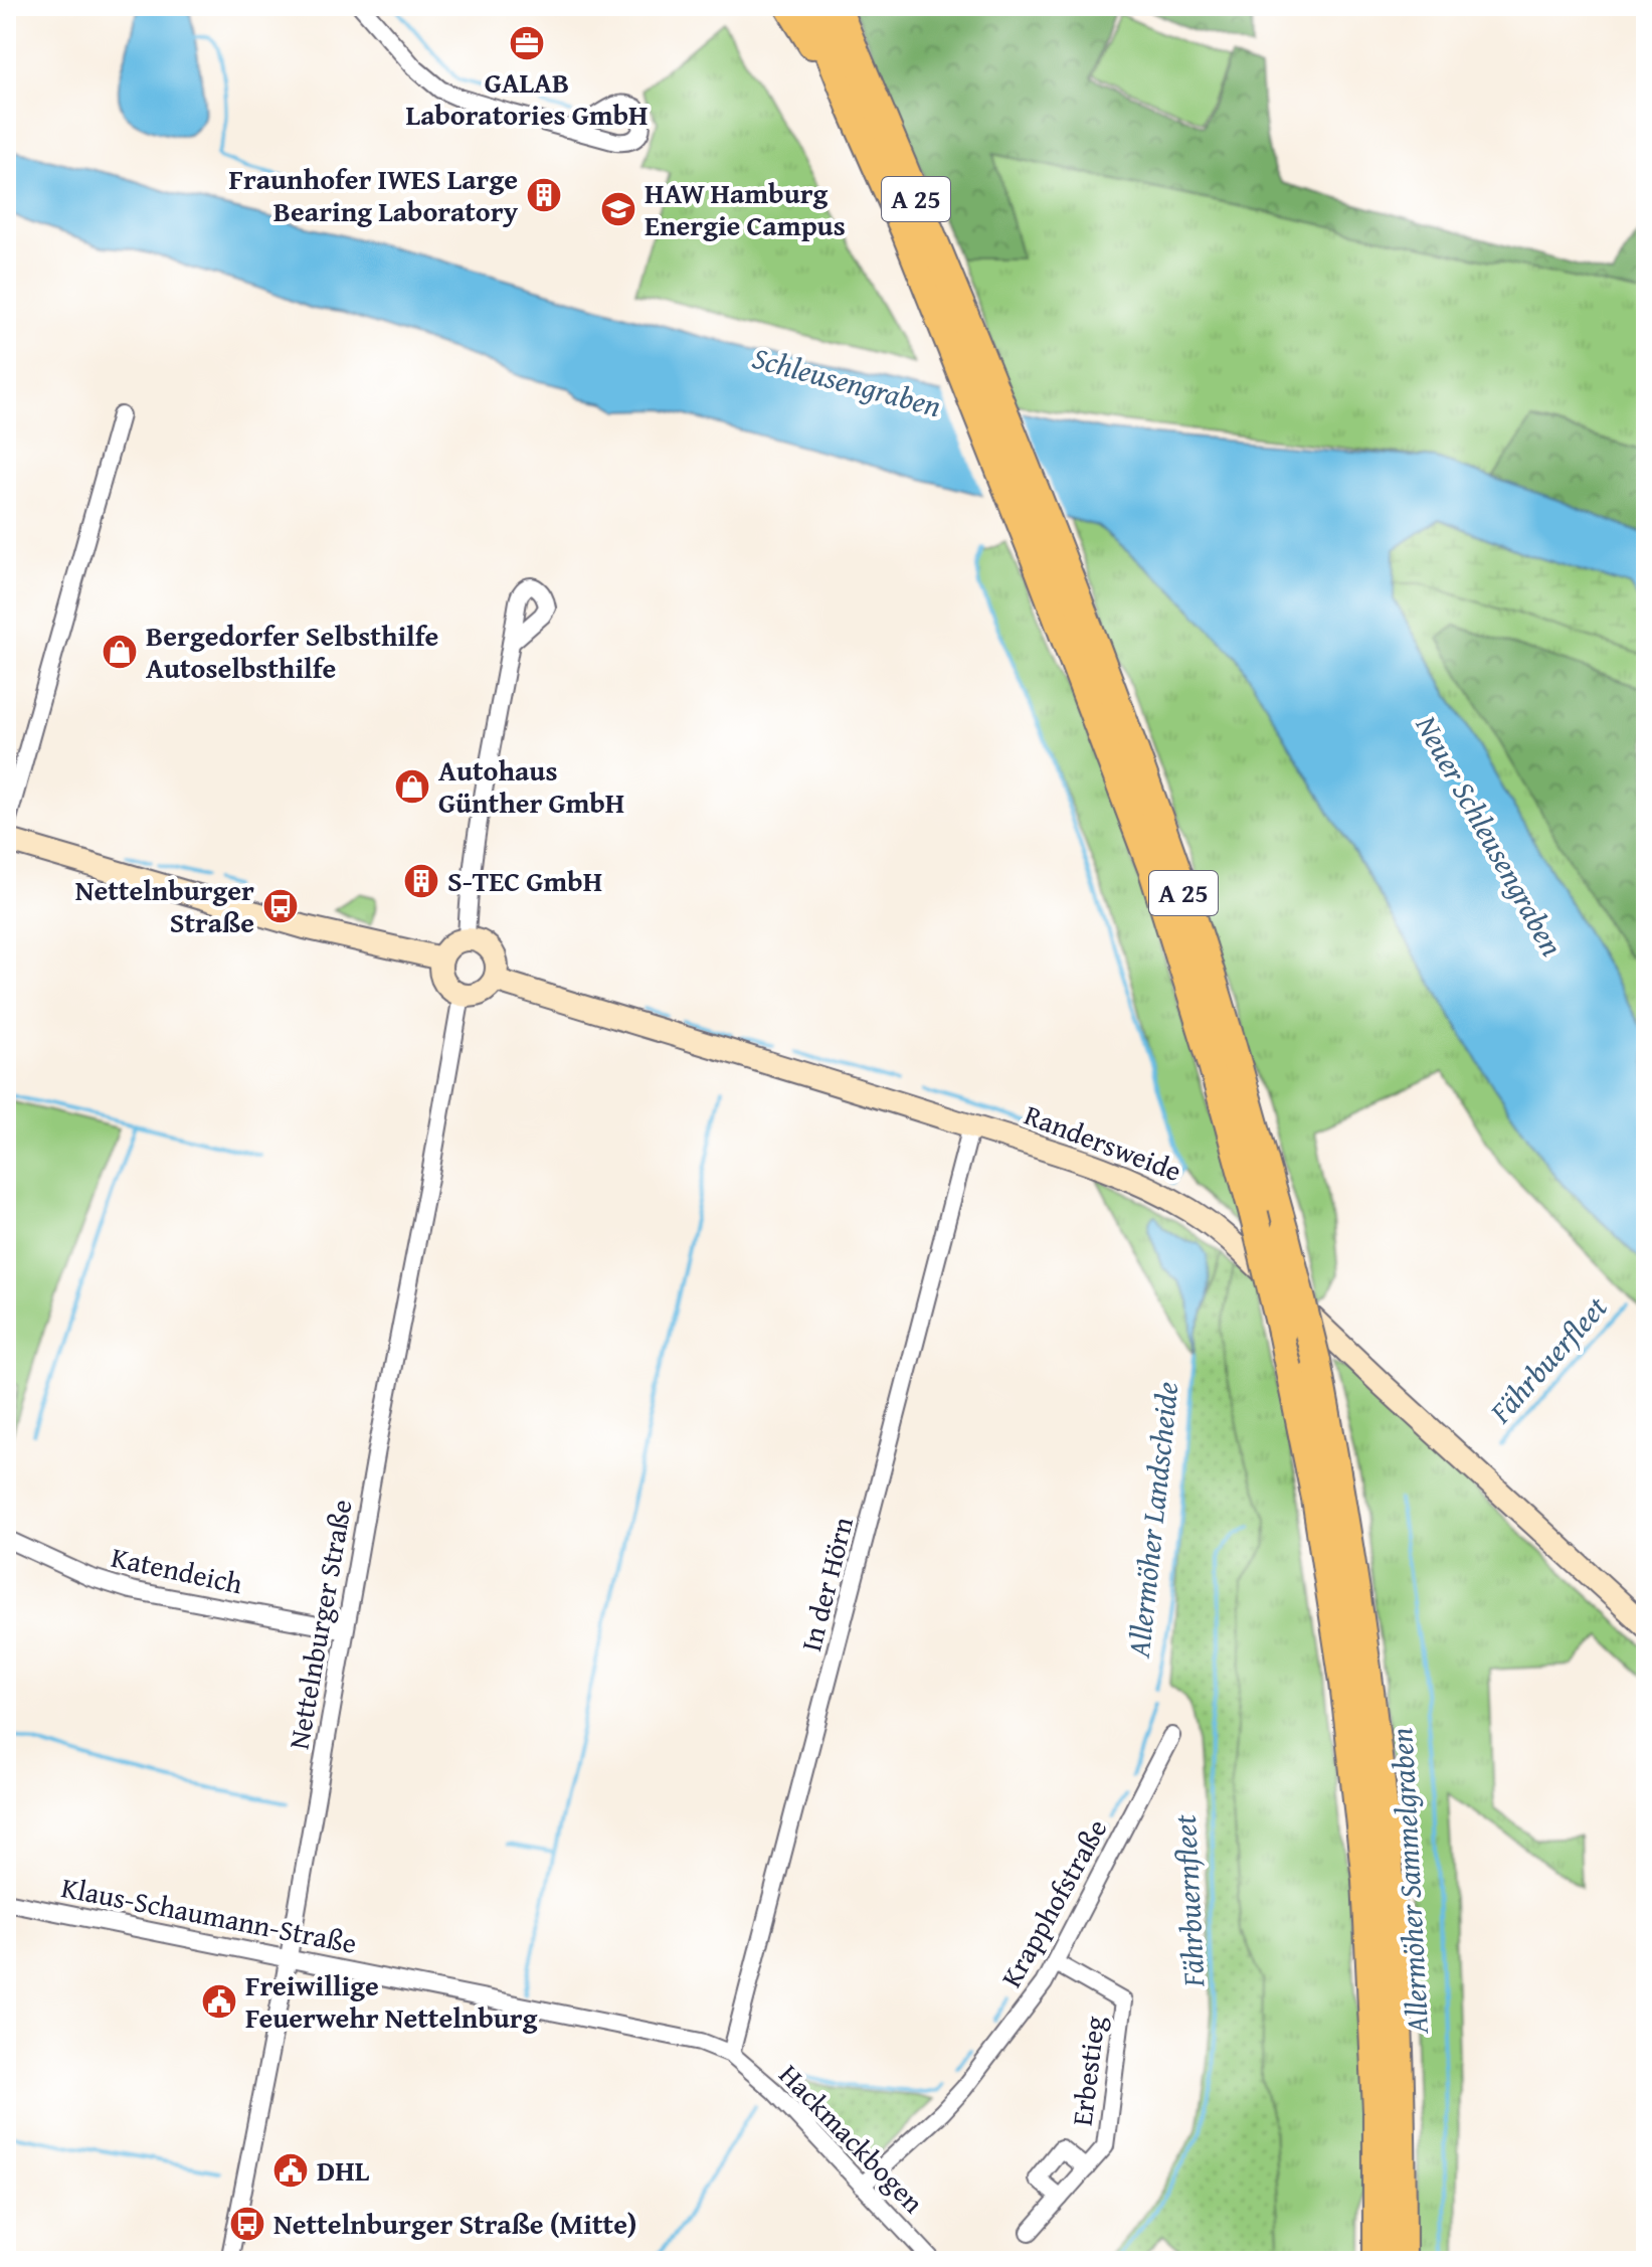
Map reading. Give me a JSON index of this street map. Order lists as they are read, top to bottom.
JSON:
{
  "streets": {
    "highway": ["A 25"],
    "street": [
      "Randersweide",
      "Katendeich",
      "In der Hörn",
      "Nettelnburger Straße",
      "Krapphofstraße",
      "Klaus-Schaumann-Straße",
      "Erbestieg",
      "Hackmackbogen"
    ]
  },
  "crossings": [
    ["Randersweide", "In der Hörn"],
    ["Randersweide", "Nettelnburger Straße"],
    ["Katendeich", "Nettelnburger Straße"],
    ["In der Hörn", "Klaus-Schaumann-Straße"],
    ["In der Hörn", "Hackmackbogen"],
    ["Nettelnburger Straße", "Klaus-Schaumann-Straße"],
    ["Krapphofstraße", "Erbestieg"],
    ["Krapphofstraße", "Hackmackbogen"],
    ["Klaus-Schaumann-Straße", "Hackmackbogen"]
  ],
  "water": [
    "Schleusengraben",
    "Neuer Schleusengraben",
    "Fährbuerfleet",
    "Allermöher Landscheide",
    "Allermöher Sammelgraben",
    "Fährbuernfleet"
  ],
  "places": {
    "office": ["GALAB Laboratories GmbH"],
    "building": ["Fraunhofer IWES Large Bearing Laboratory", "S-TEC GmbH"],
    "school or university": ["HAW Hamburg Energie Campus"],
    "shop": ["Bergedorfer Selbsthilfe Autoselbsthilfe", "Autohaus Günther GmbH"],
    "bus stop": ["Nettelnburger Straße", "Nettelnburger Straße (Mitte)"],
    "public building": ["Freiwillige Feuerwehr Nettelnburg", "DHL"]
  }
}
